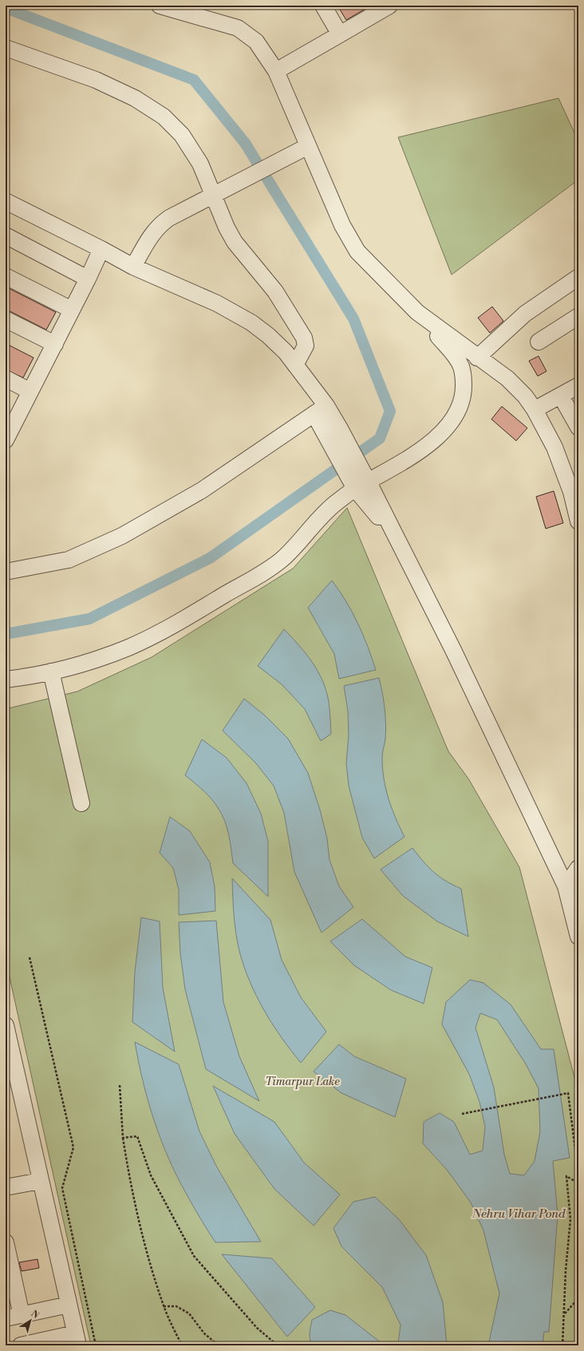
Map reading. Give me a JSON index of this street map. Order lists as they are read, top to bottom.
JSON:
{
  "water": ["Nehru Vihar Pond"],
  "parks": ["Timarpur Lake"],
  "north": "top right"
}
